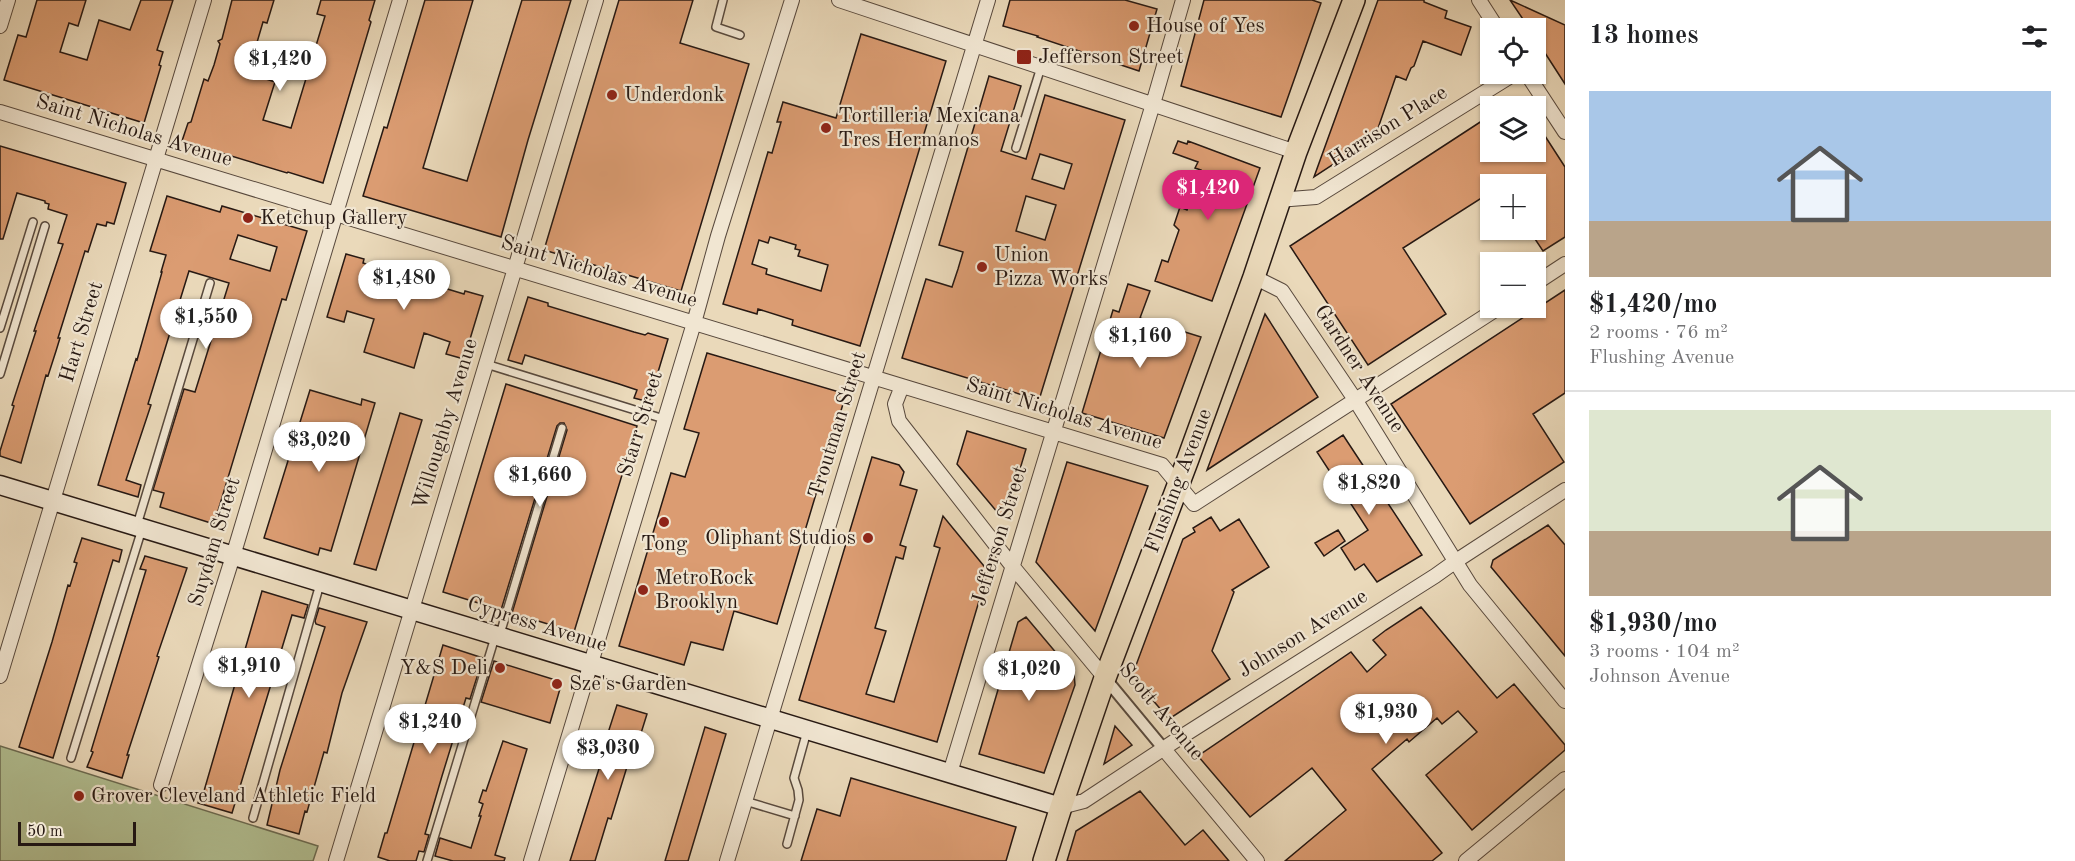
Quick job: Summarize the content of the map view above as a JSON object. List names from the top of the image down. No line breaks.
{"streets":{"main road":["Flushing Avenue","Cypress Avenue"],"street":["Harrison Place","Saint Nicholas Avenue","Hart Street","Gardner Avenue","Willoughby Avenue","Starr Street","Troutman Street","Jefferson Street","Suydam Street","Johnson Avenue","Scott Avenue"]},"crossings":[["Harrison Place","Flushing Avenue"],["Saint Nicholas Avenue","Hart Street"],["Saint Nicholas Avenue","Gardner Avenue"],["Saint Nicholas Avenue","Willoughby Avenue"],["Saint Nicholas Avenue","Starr Street"],["Saint Nicholas Avenue","Troutman Street"],["Saint Nicholas Avenue","Flushing Avenue"],["Saint Nicholas Avenue","Jefferson Street"],["Saint Nicholas Avenue","Suydam Street"],["Saint Nicholas Avenue","Scott Avenue"],["Hart Street","Cypress Avenue"],["Gardner Avenue","Flushing Avenue"],["Gardner Avenue","Johnson Avenue"],["Willoughby Avenue","Cypress Avenue"],["Starr Street","Cypress Avenue"],["Troutman Street","Cypress Avenue"],["Flushing Avenue","Cypress Avenue"],["Flushing Avenue","Johnson Avenue"],["Flushing Avenue","Scott Avenue"],["Jefferson Street","Cypress Avenue"],["Jefferson Street","Scott Avenue"],["Suydam Street","Cypress Avenue"],["Cypress Avenue","Johnson Avenue"],["Johnson Avenue","Scott Avenue"]],"places":{"other":["House of Yes","Underdonk","Tortilleria Mexicana Tres Hermanos","Ketchup Gallery","Union Pizza Works","Tong","Oliphant Studios","MetroRock Brooklyn","Y&S Deli","Sze's Garden","Grover Cleveland Athletic Field"],"transit":["Jefferson Street"]},"scale_bar":"50 m","page":{"heading":"13 homes","map_buttons":["+","−"],"price":["$1,420","$1,420","$1,480","$1,550","$1,160","$3,020","$1,660","$1,820","$1,910","$1,020","$1,930","$1,240","$3,030"],"list":[{"name":"$1,420/mo","note":"2 rooms · 76 m² · Flushing Avenue"},{"name":"$1,930/mo","note":"3 rooms · 104 m² · Johnson Avenue"}],"scale":"50 m"}}
